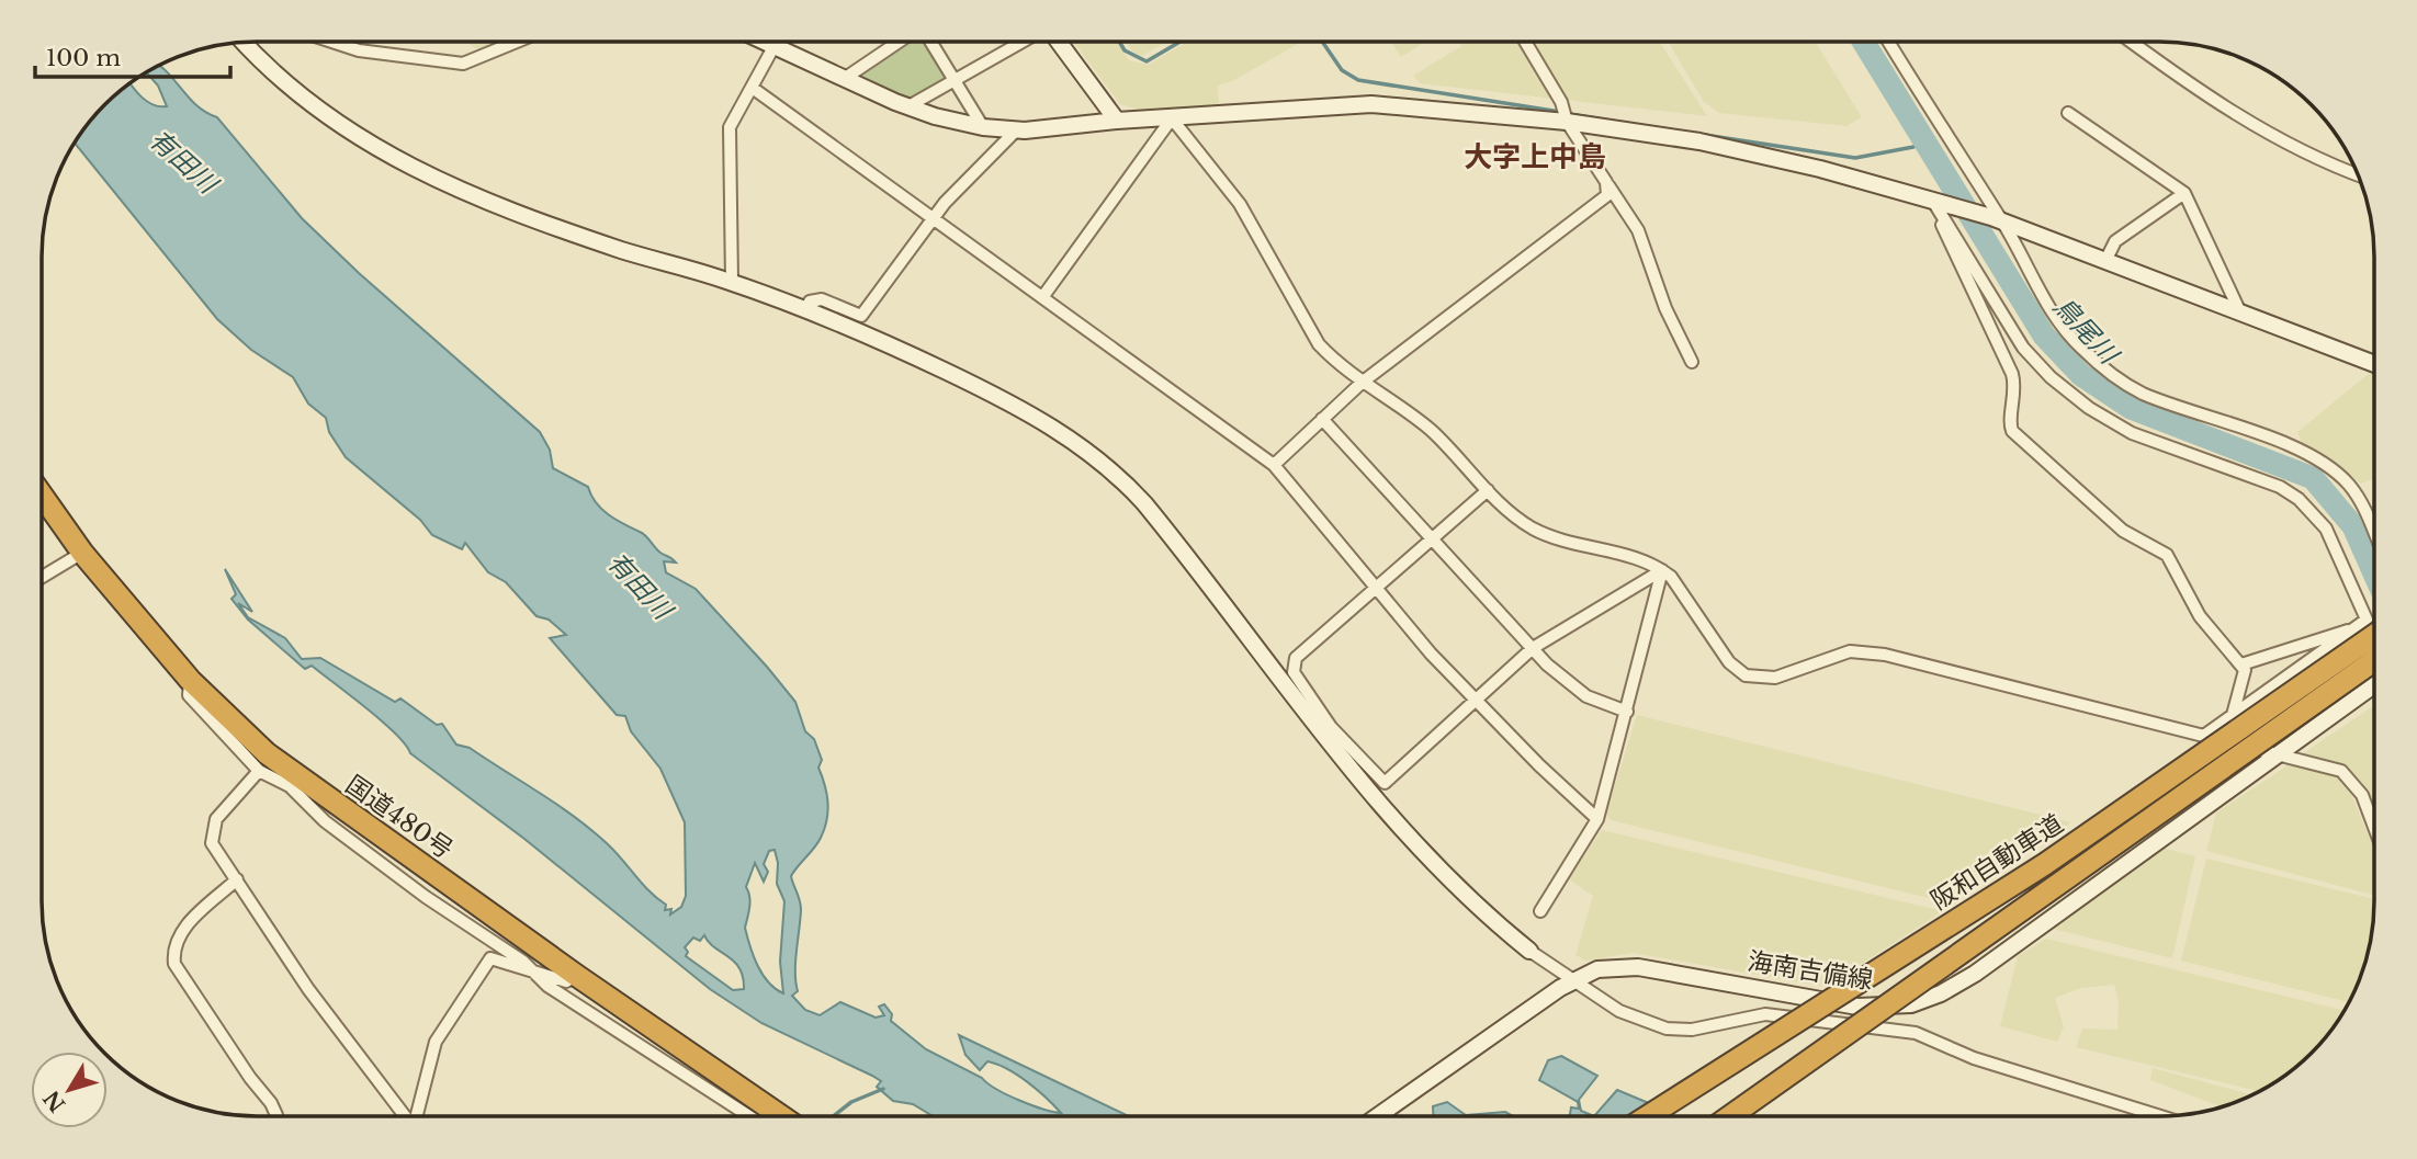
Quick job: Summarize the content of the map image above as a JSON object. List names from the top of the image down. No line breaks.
{"streets":{"highway":["国道480号","阪和自動車道"],"street":["海南吉備線"]},"districts":["大字上中島"],"water":["有田川","鳥尾川"],"scale_bar":"100 m","north":"bottom left"}
